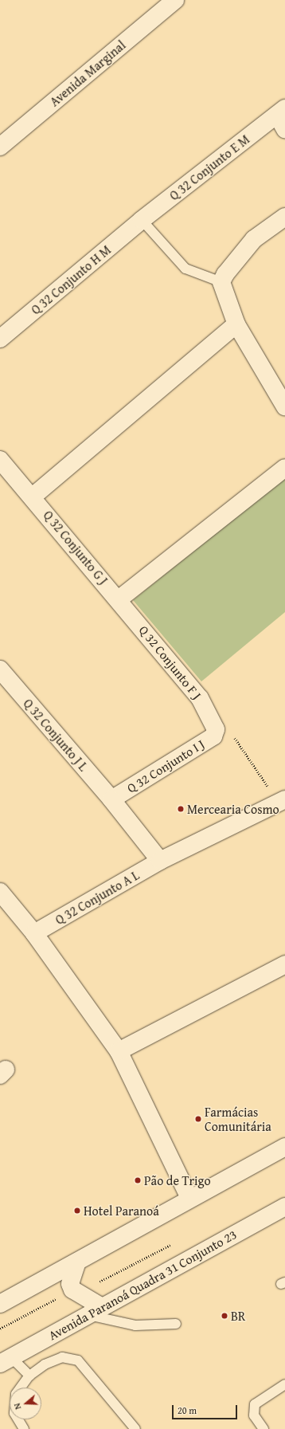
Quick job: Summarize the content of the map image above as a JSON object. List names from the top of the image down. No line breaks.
{"streets":{"street":["Avenida Marginal","Q 32 Conjunto E M","Q 32 Conjunto H M","Q 32 Conjunto G J","Q 32 Conjunto F J","Q 32 Conjunto J L","Q 32 Conjunto I J","Q 32 Conjunto A L","Avenida Paranoá Quadra 31 Conjunto 23"]},"crossings":[["Q 32 Conjunto E M","Q 32 Conjunto H M"],["Q 32 Conjunto G J","Q 32 Conjunto F J"],["Q 32 Conjunto F J","Q 32 Conjunto I J"],["Q 32 Conjunto J L","Q 32 Conjunto I J"],["Q 32 Conjunto J L","Q 32 Conjunto A L"]],"places":["Mercearia Cosmo","Farmácias Comunitária","Pão de Trigo","Hotel Paranoá","BR"],"scale_bar":"20 m","north":"left"}
